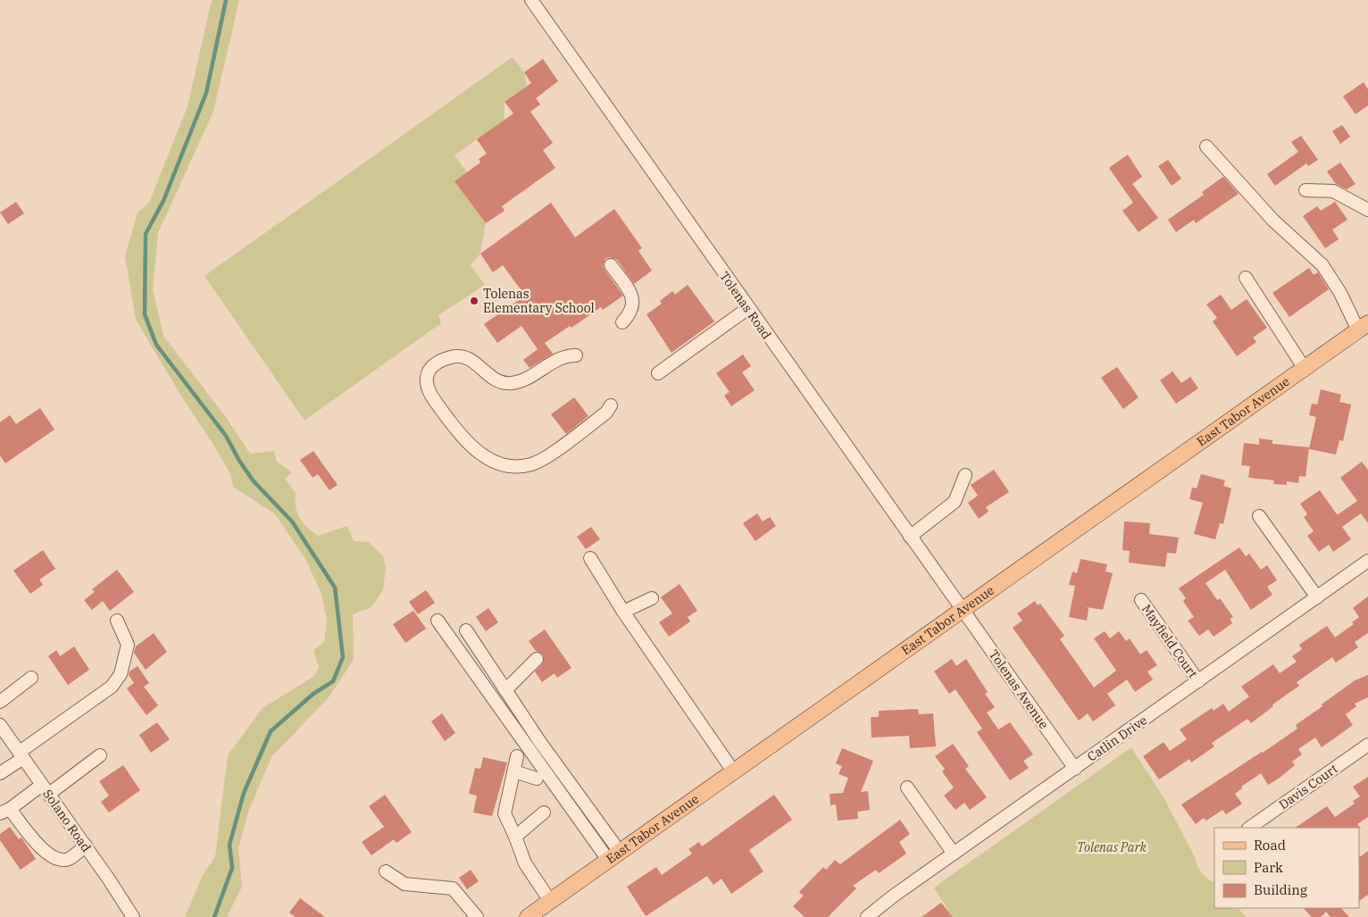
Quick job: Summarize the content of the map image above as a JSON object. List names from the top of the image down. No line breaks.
{"streets":{"main road":["East Tabor Avenue"],"street":["Tolenas Road","Mayfield Court","Tolenas Avenue","Catlin Drive","Davis Court","Solano Road"]},"crossings":[["Tolenas Road","East Tabor Avenue"],["Tolenas Road","Tolenas Avenue"],["East Tabor Avenue","Tolenas Avenue"],["Mayfield Court","Catlin Drive"],["Tolenas Avenue","Catlin Drive"]],"parks":["Tolenas Park"],"places":["Tolenas Elementary School"],"legend":["Road","Park","Building"]}
